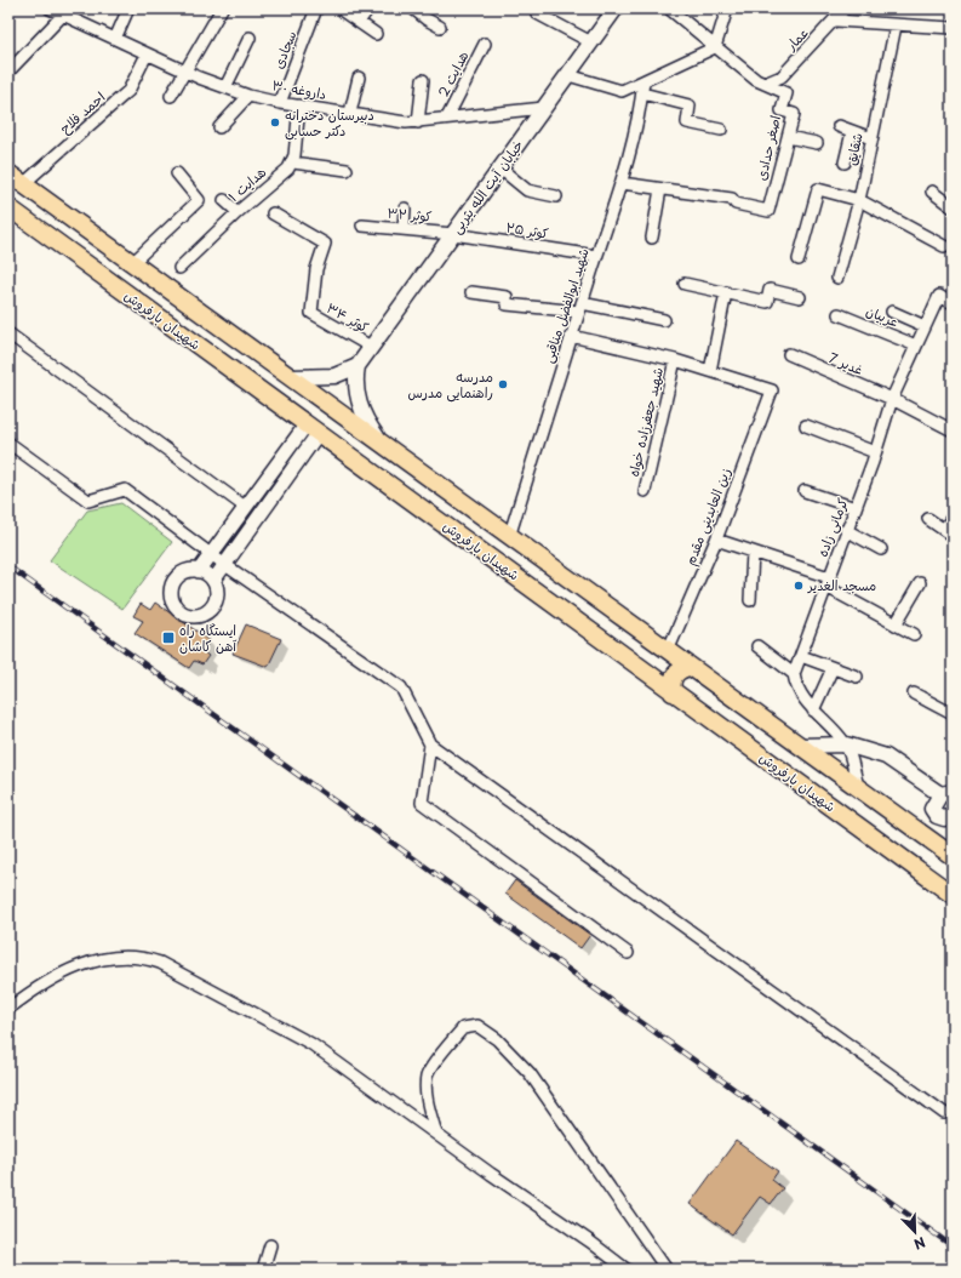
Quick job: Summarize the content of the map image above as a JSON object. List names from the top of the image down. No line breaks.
{"streets":{"highway":["شهیدان بارفروش"],"main road":["خیابان آیت الله یثربی"],"street":["عمار","سجادی","هدایت 2","داروغه ۳۰","احمد فلاح","اصغر حدادی","شقایق","هدایت ۱","کوثر ۳۲","کوثر ۲۵","شهید ابوالفضل مناقبی","عربیان","کوثر ۳۴","غدیر 7","شهید جعفرزاده خواه","زین العابدینی مقدم","کرمانی زاده"]},"crossings":[["عمار","اصغر حدادی"],["سجادی","داروغه ۳۰"],["هدایت 2","داروغه ۳۰"],["داروغه ۳۰","احمد فلاح"],["داروغه ۳۰","خیابان آیت الله یثربی"],["احمد فلاح","شهیدان بارفروش"],["خیابان آیت الله یثربی","کوثر ۳۲"],["خیابان آیت الله یثربی","کوثر ۲۵"],["خیابان آیت الله یثربی","کوثر ۳۴"],["کوثر ۳۲","کوثر ۲۵"],["کوثر ۲۵","شهید ابوالفضل مناقبی"],["شهید ابوالفضل مناقبی","شهیدان بارفروش"],["عربیان","کرمانی زاده"],["شهیدان بارفروش","زین العابدینی مقدم"],["غدیر 7","کرمانی زاده"]],"places":{"other":["دبیرستان دخترانه دکتر حسابی","مدرسه راهنمایی مدرس","مسجد الغدیر"],"transit":["ایستگاه راه آهن کاشان"]},"north":"bottom right"}
